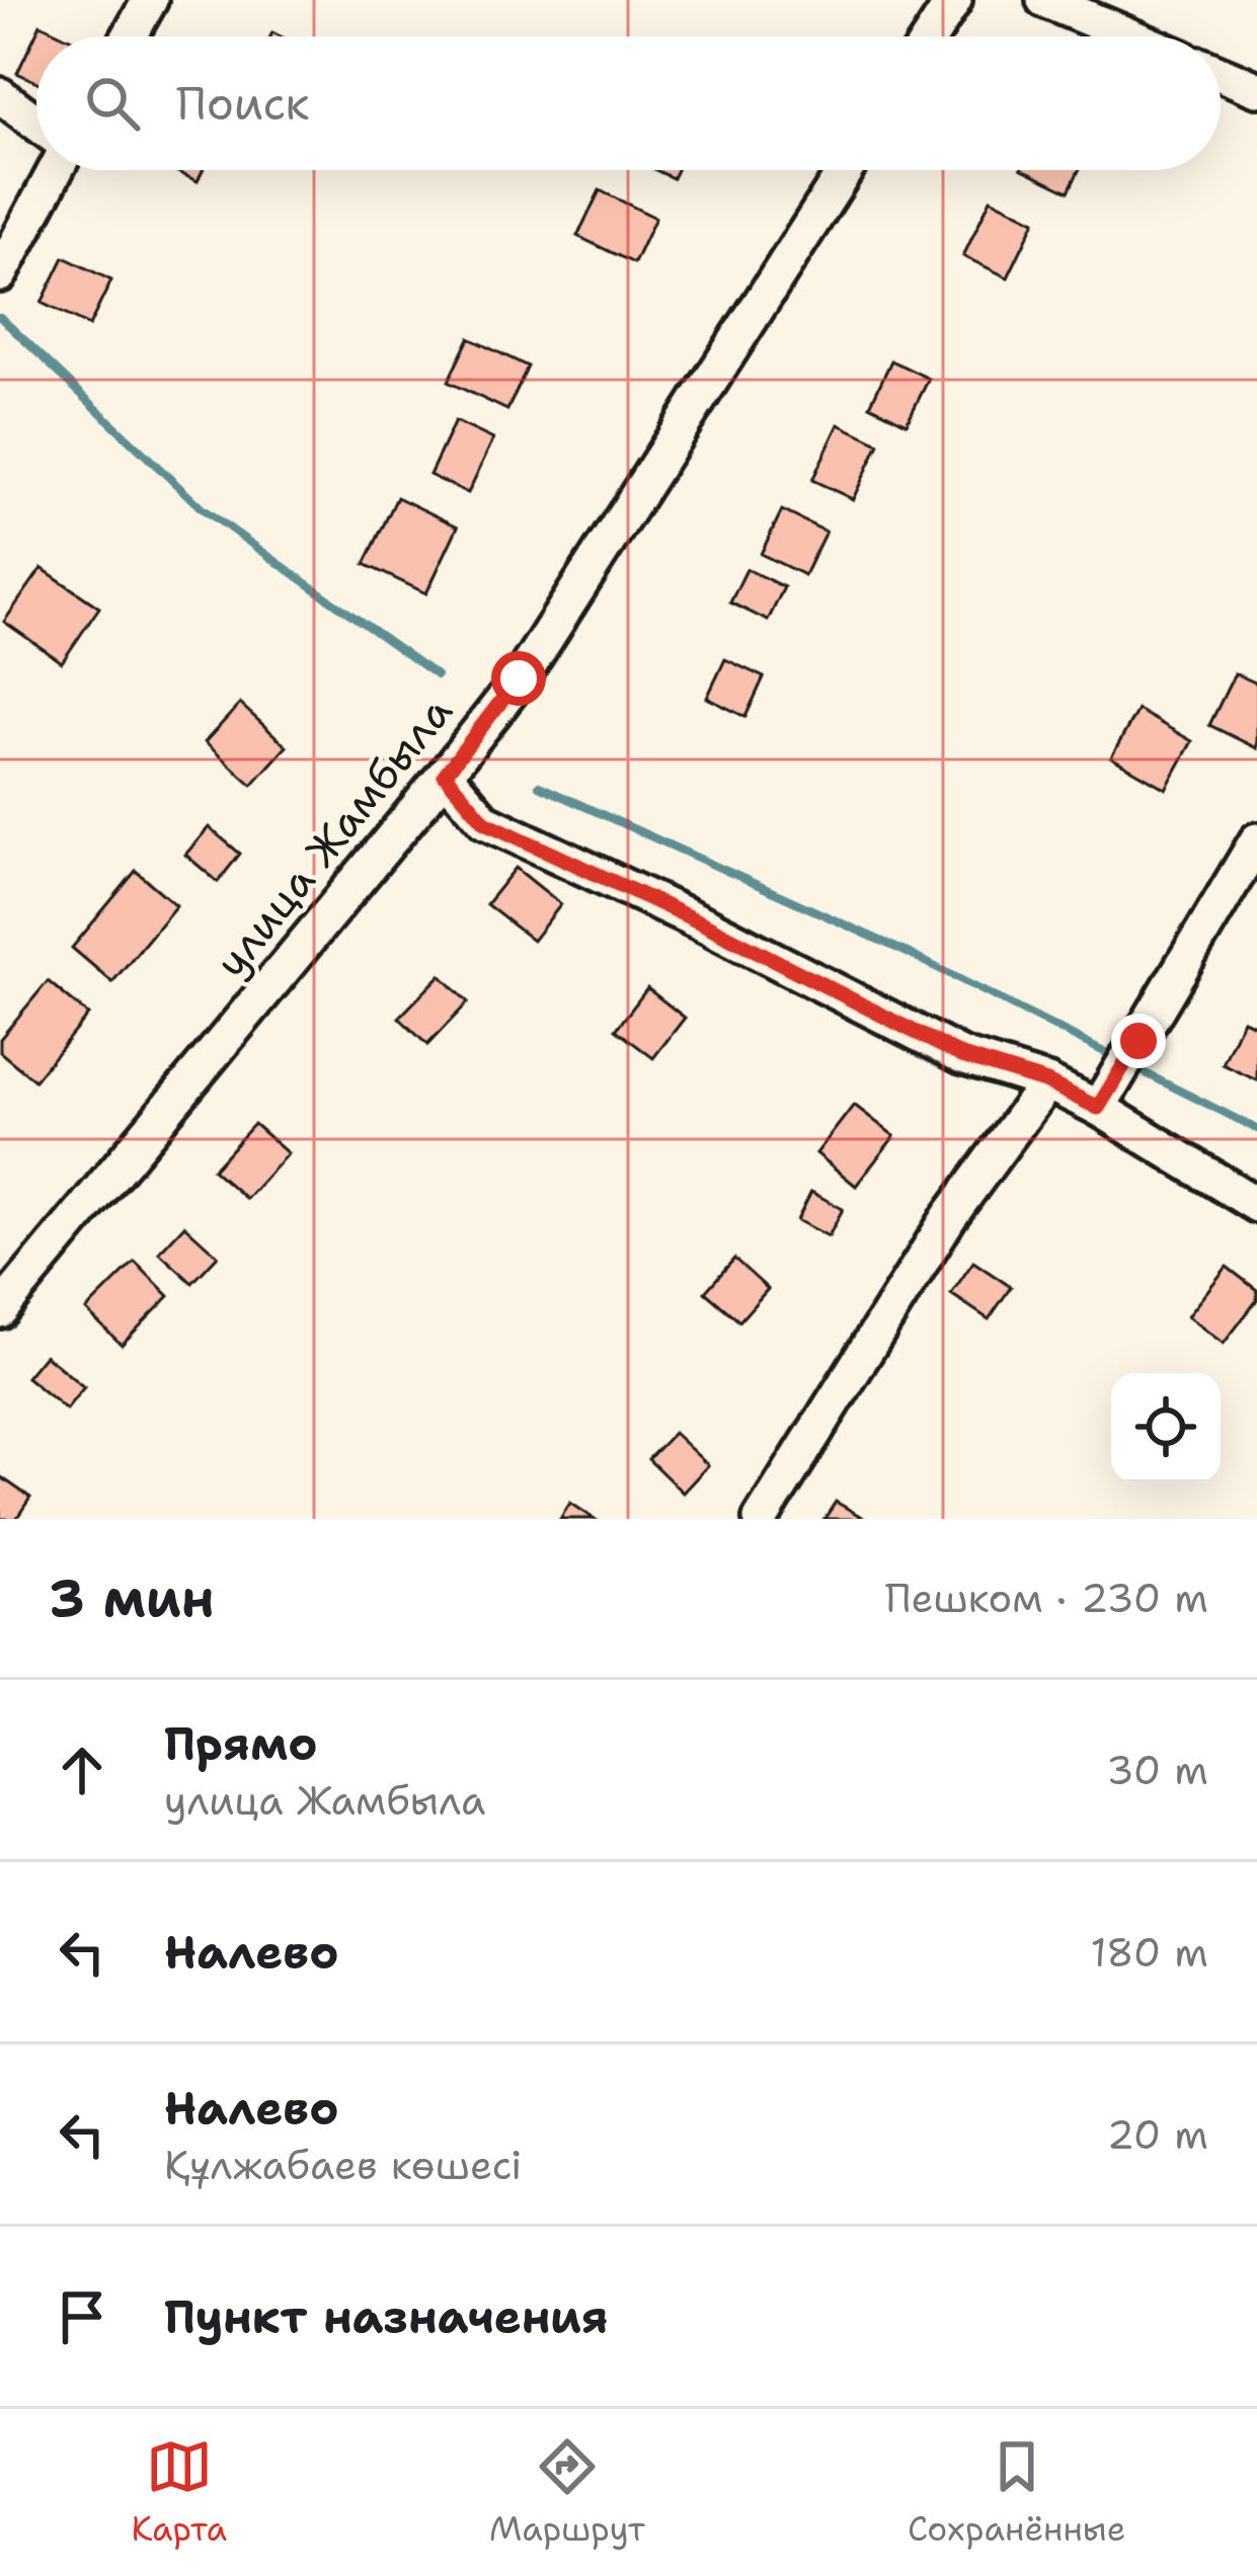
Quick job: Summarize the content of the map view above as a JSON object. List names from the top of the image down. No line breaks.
{"streets":{"street":["улица Жамбыла"]},"page":{"search":"Поиск","heading":["3 мин","Пешком · 230 m"],"list":[["Прямо","улица Жамбыла","30 m"],["Налево","180 m"],["Налево","Құлжабаев көшесі","20 m"],"Пункт назначения"],"nav":["Карта","Маршрут","Сохранённые"]}}
